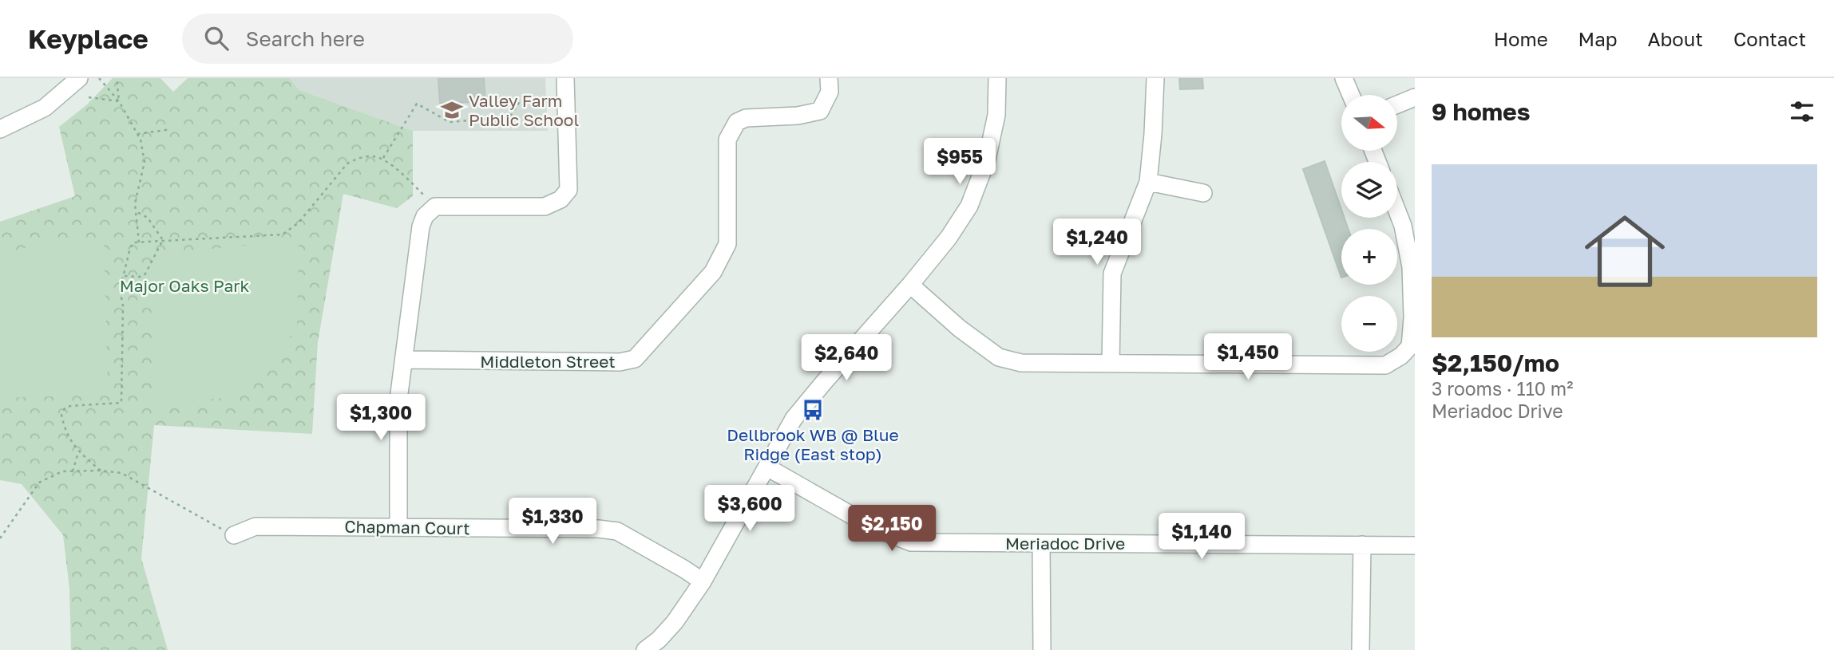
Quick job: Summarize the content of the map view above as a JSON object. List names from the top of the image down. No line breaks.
{"streets":{"street":["Middleton Street","Chapman Court","Meriadoc Drive"]},"parks":["Major Oaks Park"],"places":{"school or university":["Valley Farm Public School"],"bus stop":["Dellbrook WB @ Blue Ridge (East stop)"]},"north":"right","page":{"header":"Keyplace","search":"Search here","nav":["Home","Map","About","Contact"],"heading":"9 homes","map_buttons":["+","−"],"price":["$955","$1,240","$1,450","$2,640","$1,300","$3,600","$1,330","$2,150","$1,140"],"list":[{"name":"$2,150/mo","note":"3 rooms · 110 m² · Meriadoc Drive"}]}}
